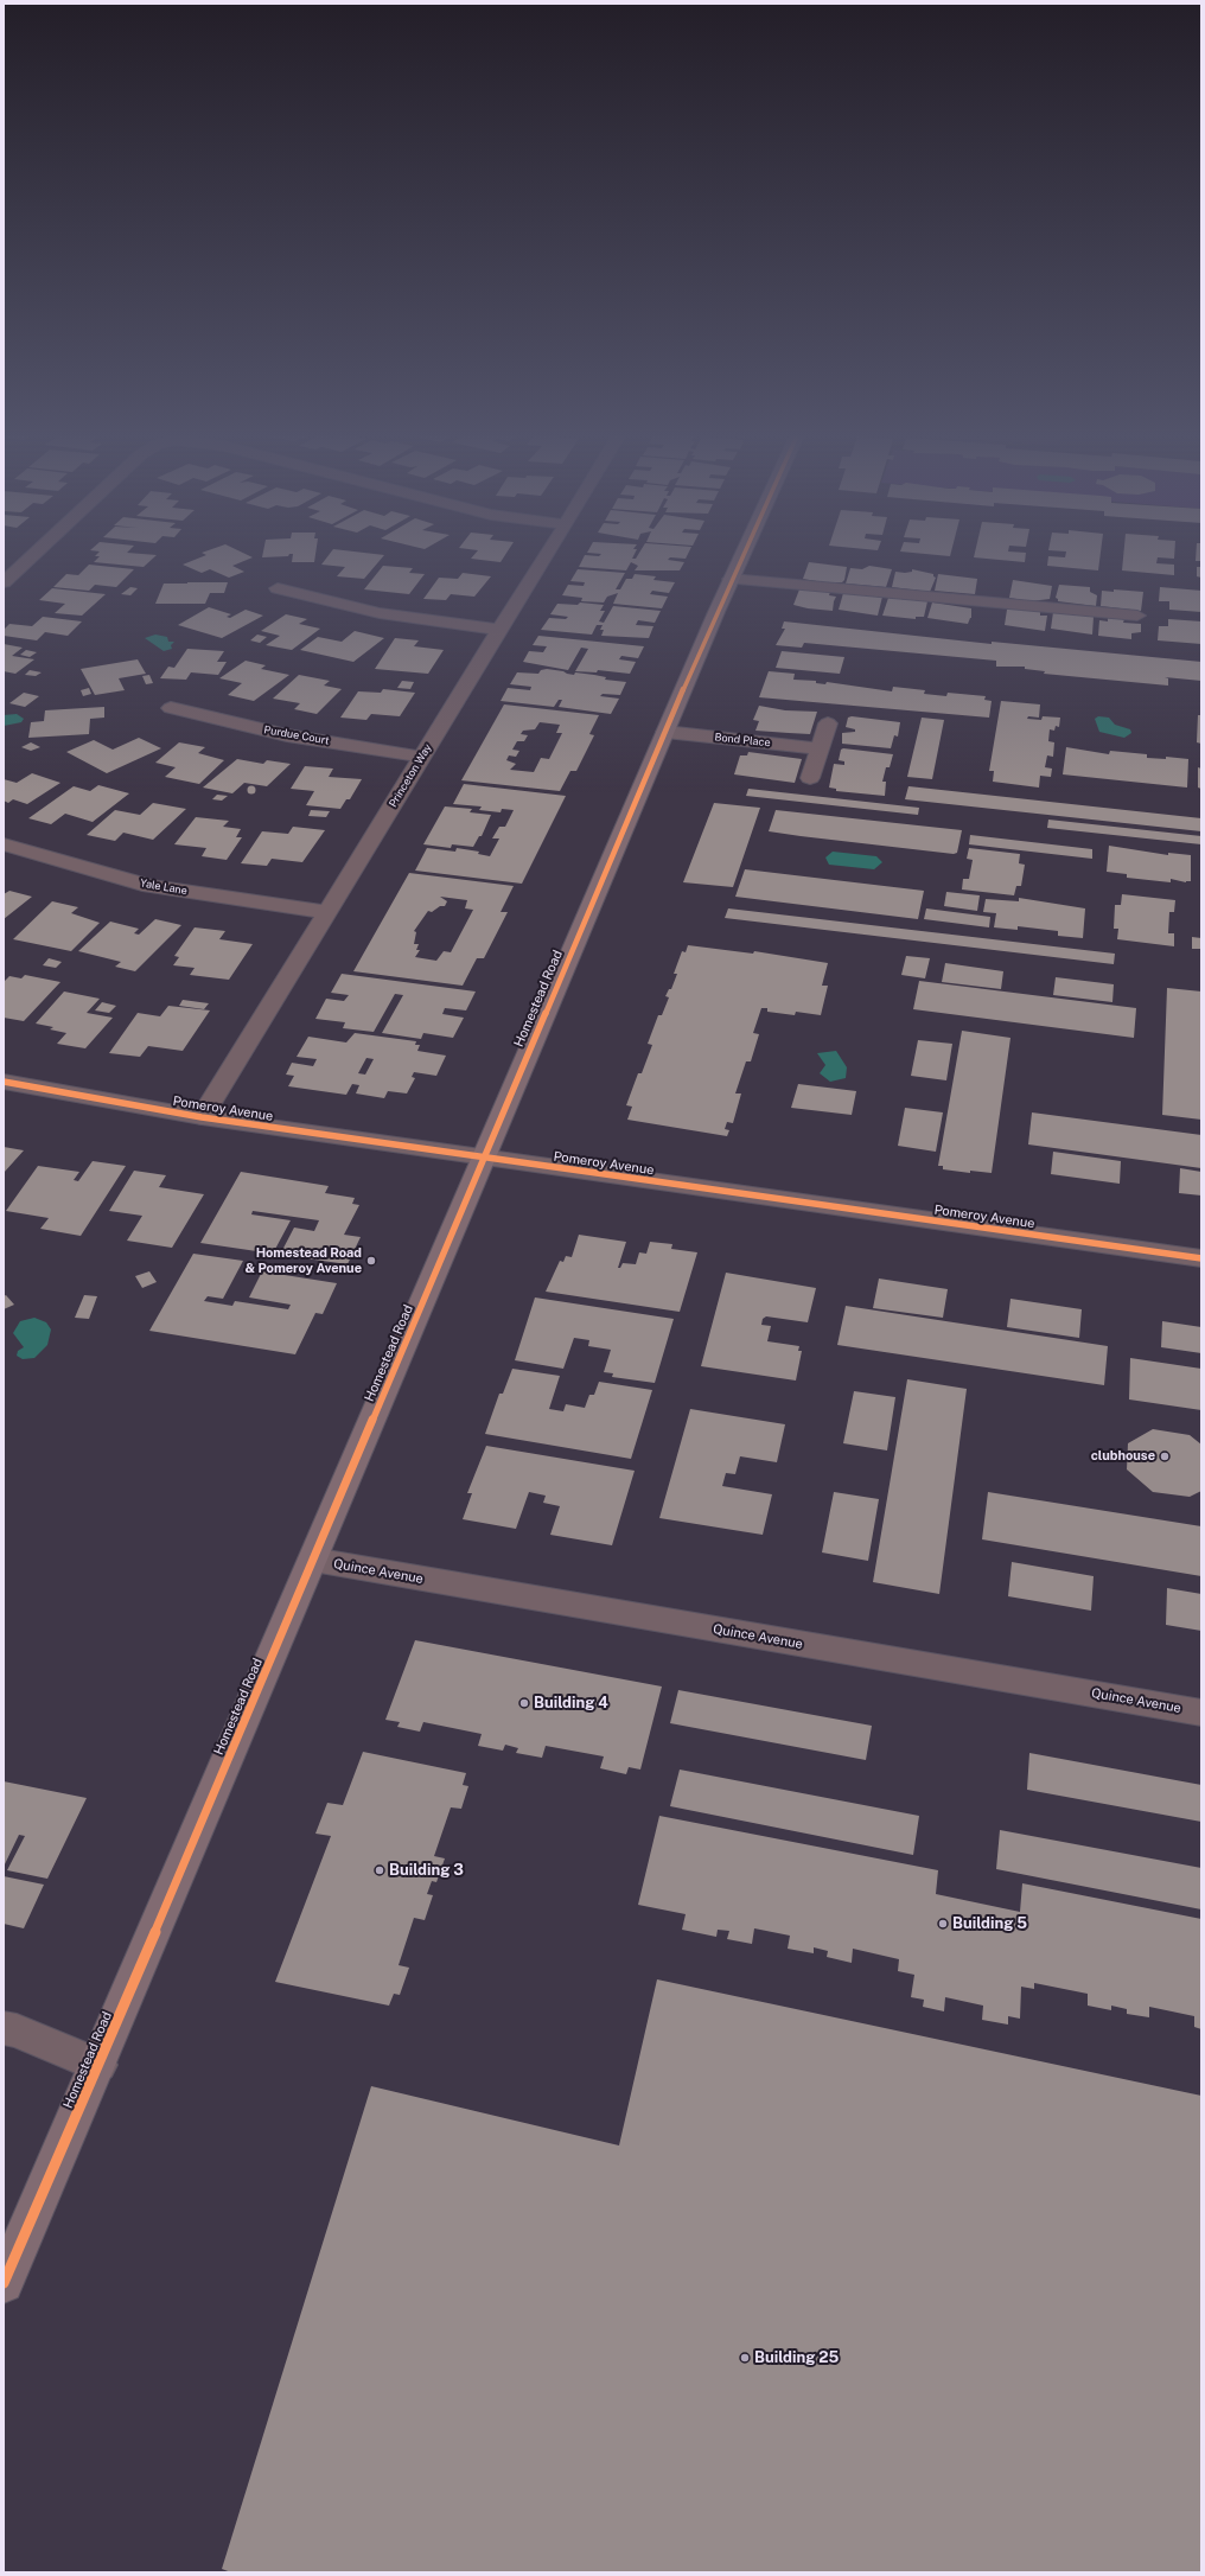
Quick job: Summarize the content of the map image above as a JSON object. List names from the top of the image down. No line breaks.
{"streets":{"main road":["Homestead Road"],"street":["Purdue Court","Bond Place","Princeton Way","Yale Lane","Pomeroy Avenue","Quince Avenue"]},"crossings":[["Purdue Court","Princeton Way"],["Bond Place","Homestead Road"],["Princeton Way","Yale Lane"],["Princeton Way","Pomeroy Avenue"],["Homestead Road","Pomeroy Avenue"],["Homestead Road","Quince Avenue"]],"places":["Homestead Road & Pomeroy Avenue","clubhouse","Building 4","Building 3","Building 5","Building 25"]}
